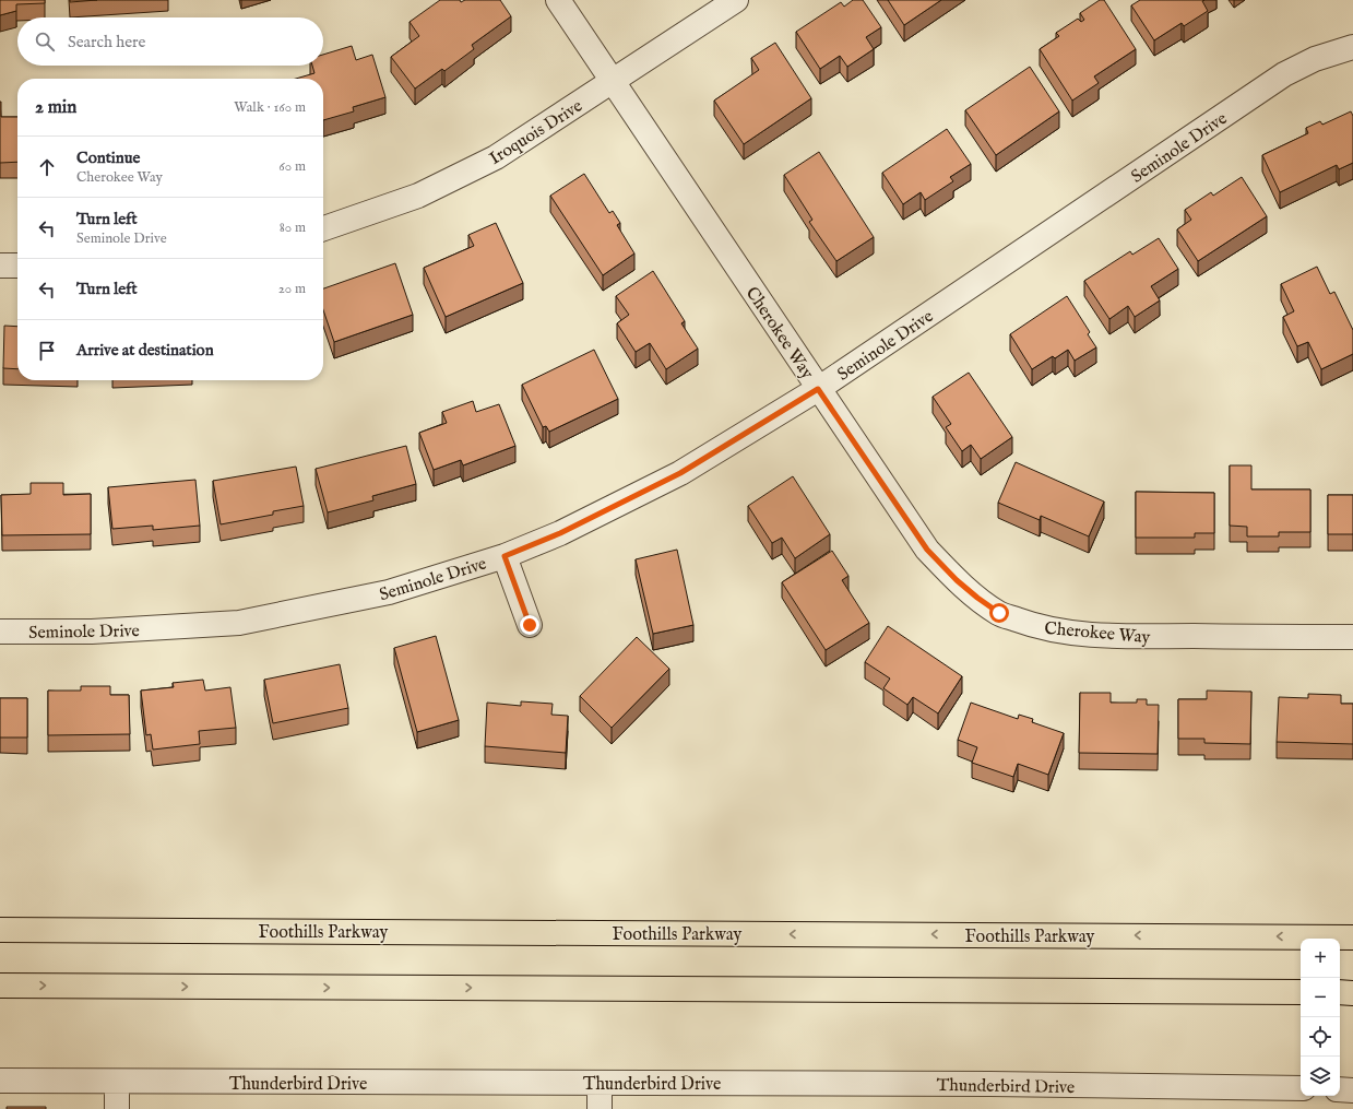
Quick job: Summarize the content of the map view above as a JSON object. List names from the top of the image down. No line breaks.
{"streets":{"highway":["Foothills Parkway"],"street":["Iroquois Drive","Seminole Drive","Cherokee Way","Thunderbird Drive"]},"crossings":[["Iroquois Drive","Cherokee Way"],["Seminole Drive","Cherokee Way"]],"page":{"search":"Search here","heading":["2 min","Walk · 160 m"],"list":[["Continue","Cherokee Way","60 m"],["Turn left","Seminole Drive","80 m"],["Turn left","20 m"],"Arrive at destination"],"map_buttons":["+","−"]}}
